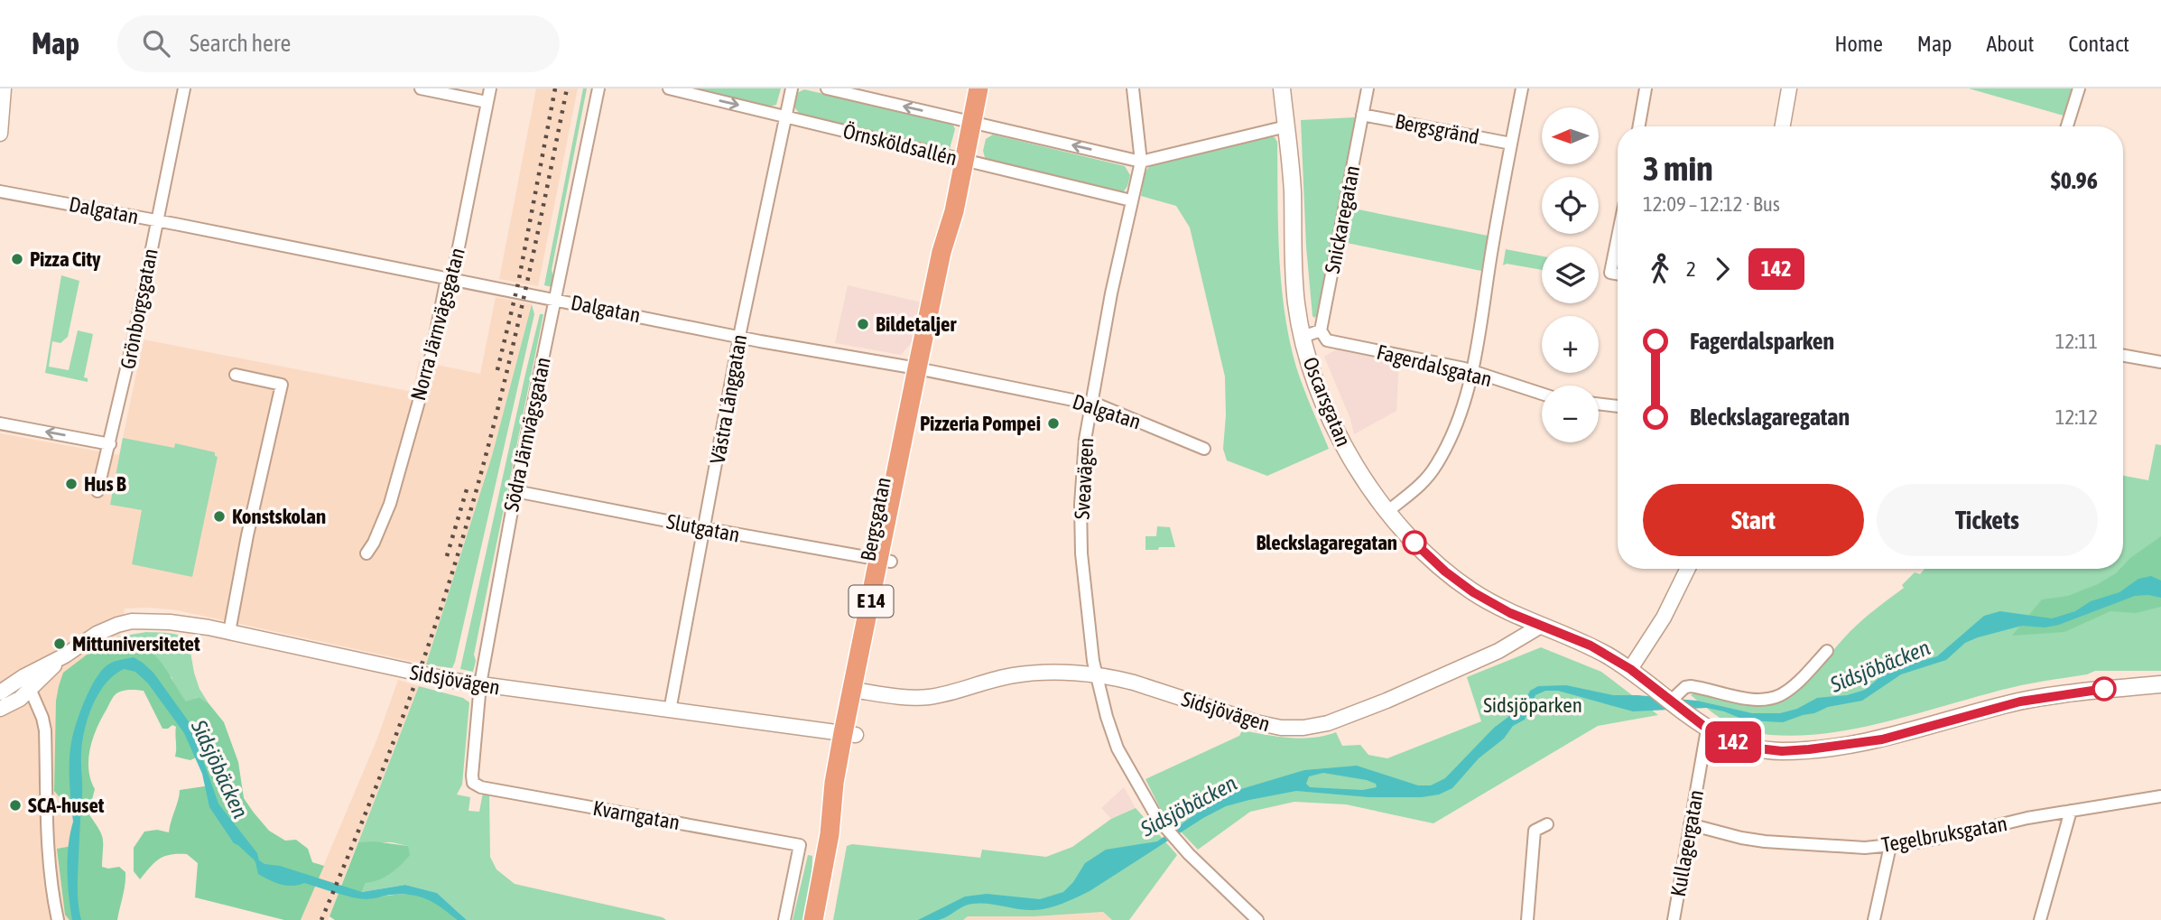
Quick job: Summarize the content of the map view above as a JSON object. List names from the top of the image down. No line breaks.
{"streets":{"highway":["Bergsgatan","E 14"],"main road":["Oscarsgatan"],"street":["Bergsgränd","Örnsköldsallén","Dalgatan","Snickaregatan","Grönborgsgatan","Norra Järnvägsgatan","Fagerdalsgatan","Västra Långgatan","Södra Järnvägsgatan","Sveavägen","Slutgatan","Sidsjövägen","Kvarngatan","Tegelbruksgatan","Kullagergatan"]},"crossings":[["Bergsgränd","Snickaregatan"],["Örnsköldsallén","Västra Långgatan"],["Örnsköldsallén","Oscarsgatan"],["Örnsköldsallén","Sveavägen"],["Örnsköldsallén","Bergsgatan"],["Dalgatan","Grönborgsgatan"],["Dalgatan","Norra Järnvägsgatan"],["Dalgatan","Västra Långgatan"],["Dalgatan","Södra Järnvägsgatan"],["Dalgatan","Sveavägen"],["Dalgatan","Bergsgatan"],["Snickaregatan","Fagerdalsgatan"],["Västra Långgatan","Slutgatan"],["Västra Långgatan","Sidsjövägen"],["Oscarsgatan","Sidsjövägen"],["Södra Järnvägsgatan","Slutgatan"],["Södra Järnvägsgatan","Sidsjövägen"],["Södra Järnvägsgatan","Kvarngatan"],["Sveavägen","Sidsjövägen"],["Bergsgatan","Slutgatan"],["Bergsgatan","Sidsjövägen"],["Tegelbruksgatan","Kullagergatan"]],"water":["Sidsjöbäcken"],"parks":["Sidsjöparken"],"places":["Pizza City","Bildetaljer","Pizzeria Pompei","Hus B","Konstskolan","Bleckslagaregatan","Mittuniversitetet","SCA-huset"],"lines":["bus line 142"],"north":"left","page":{"header":"Map","search":"Search here","nav":["Home","Map","About","Contact"],"on_map":"142","map_buttons":["+","−"],"heading":["3 min","12:09 – 12:12 · Bus","$0.96"],"legs":["2","142"],"list":[{"name":"Fagerdalsparken","value":"12:11"},{"name":"Bleckslagaregatan","value":"12:12"}],"buttons":["Start","Tickets"]}}
